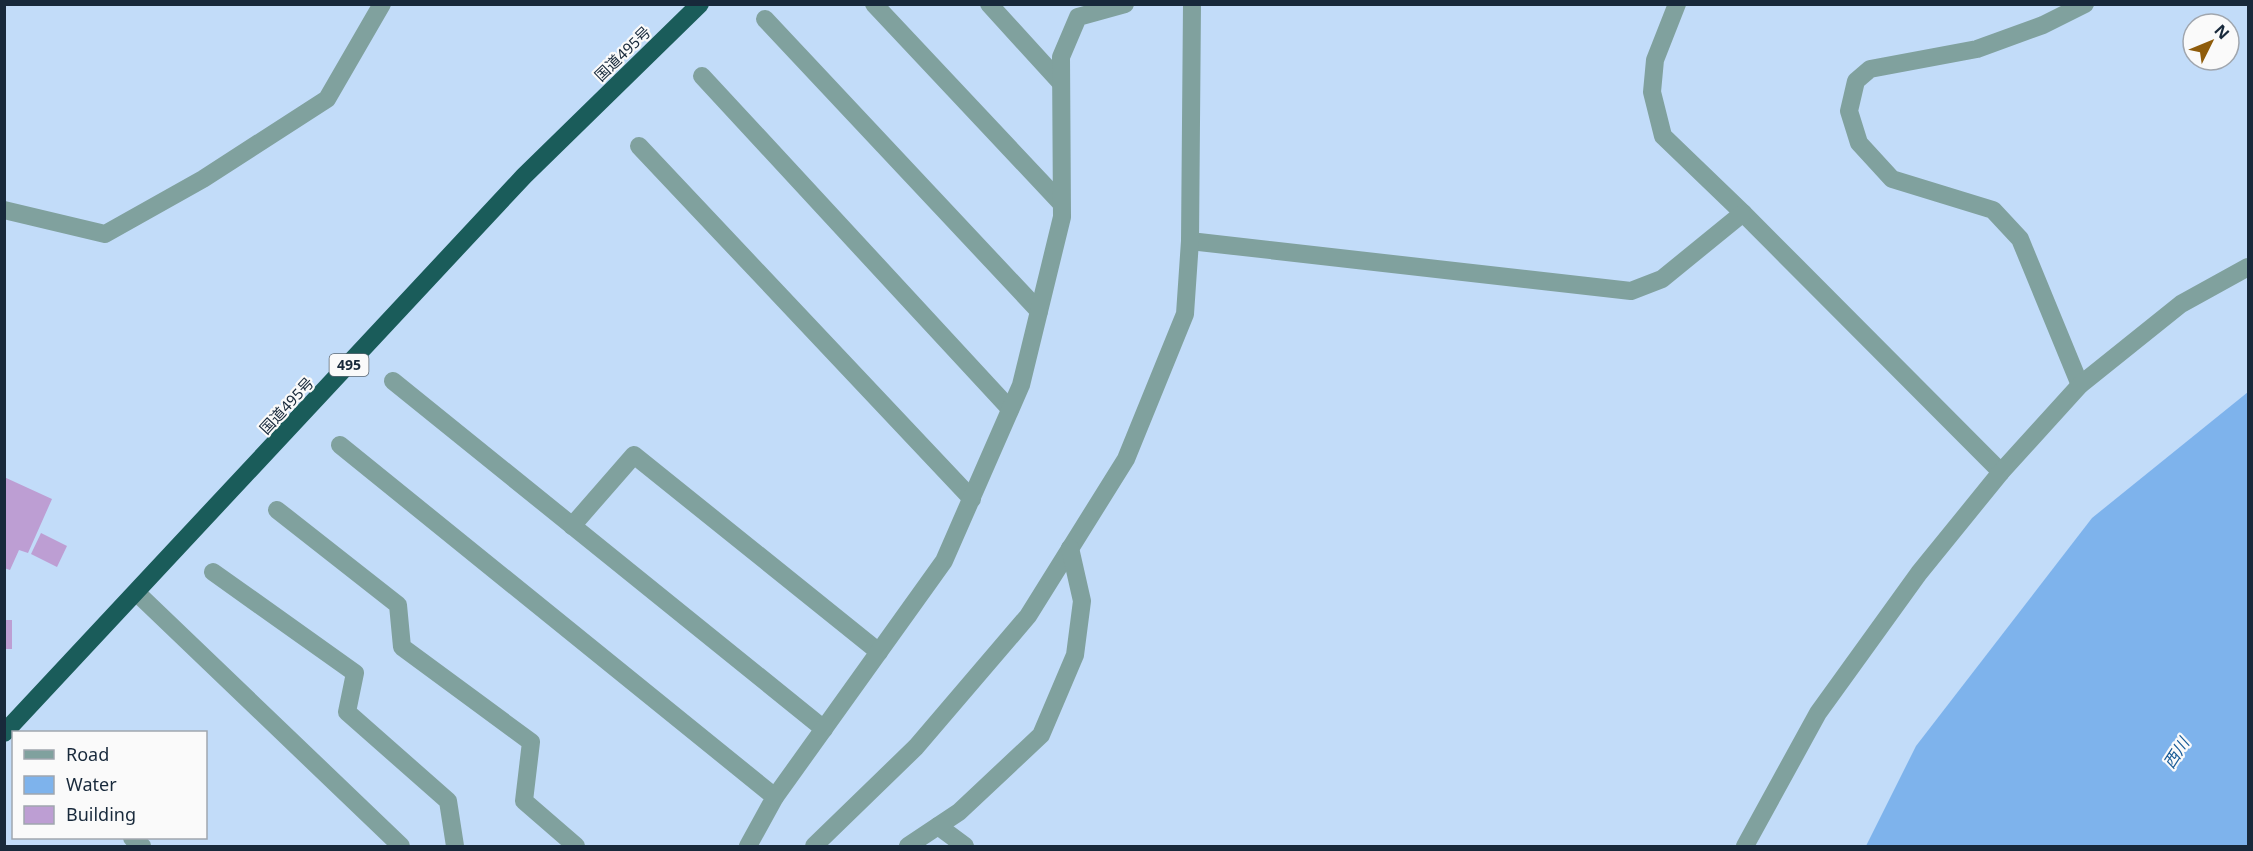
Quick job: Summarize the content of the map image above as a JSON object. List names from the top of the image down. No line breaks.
{"streets":{"highway":["国道495号","495"]},"water":["西川"],"legend":["Road","Water","Building"],"north":"top right"}
